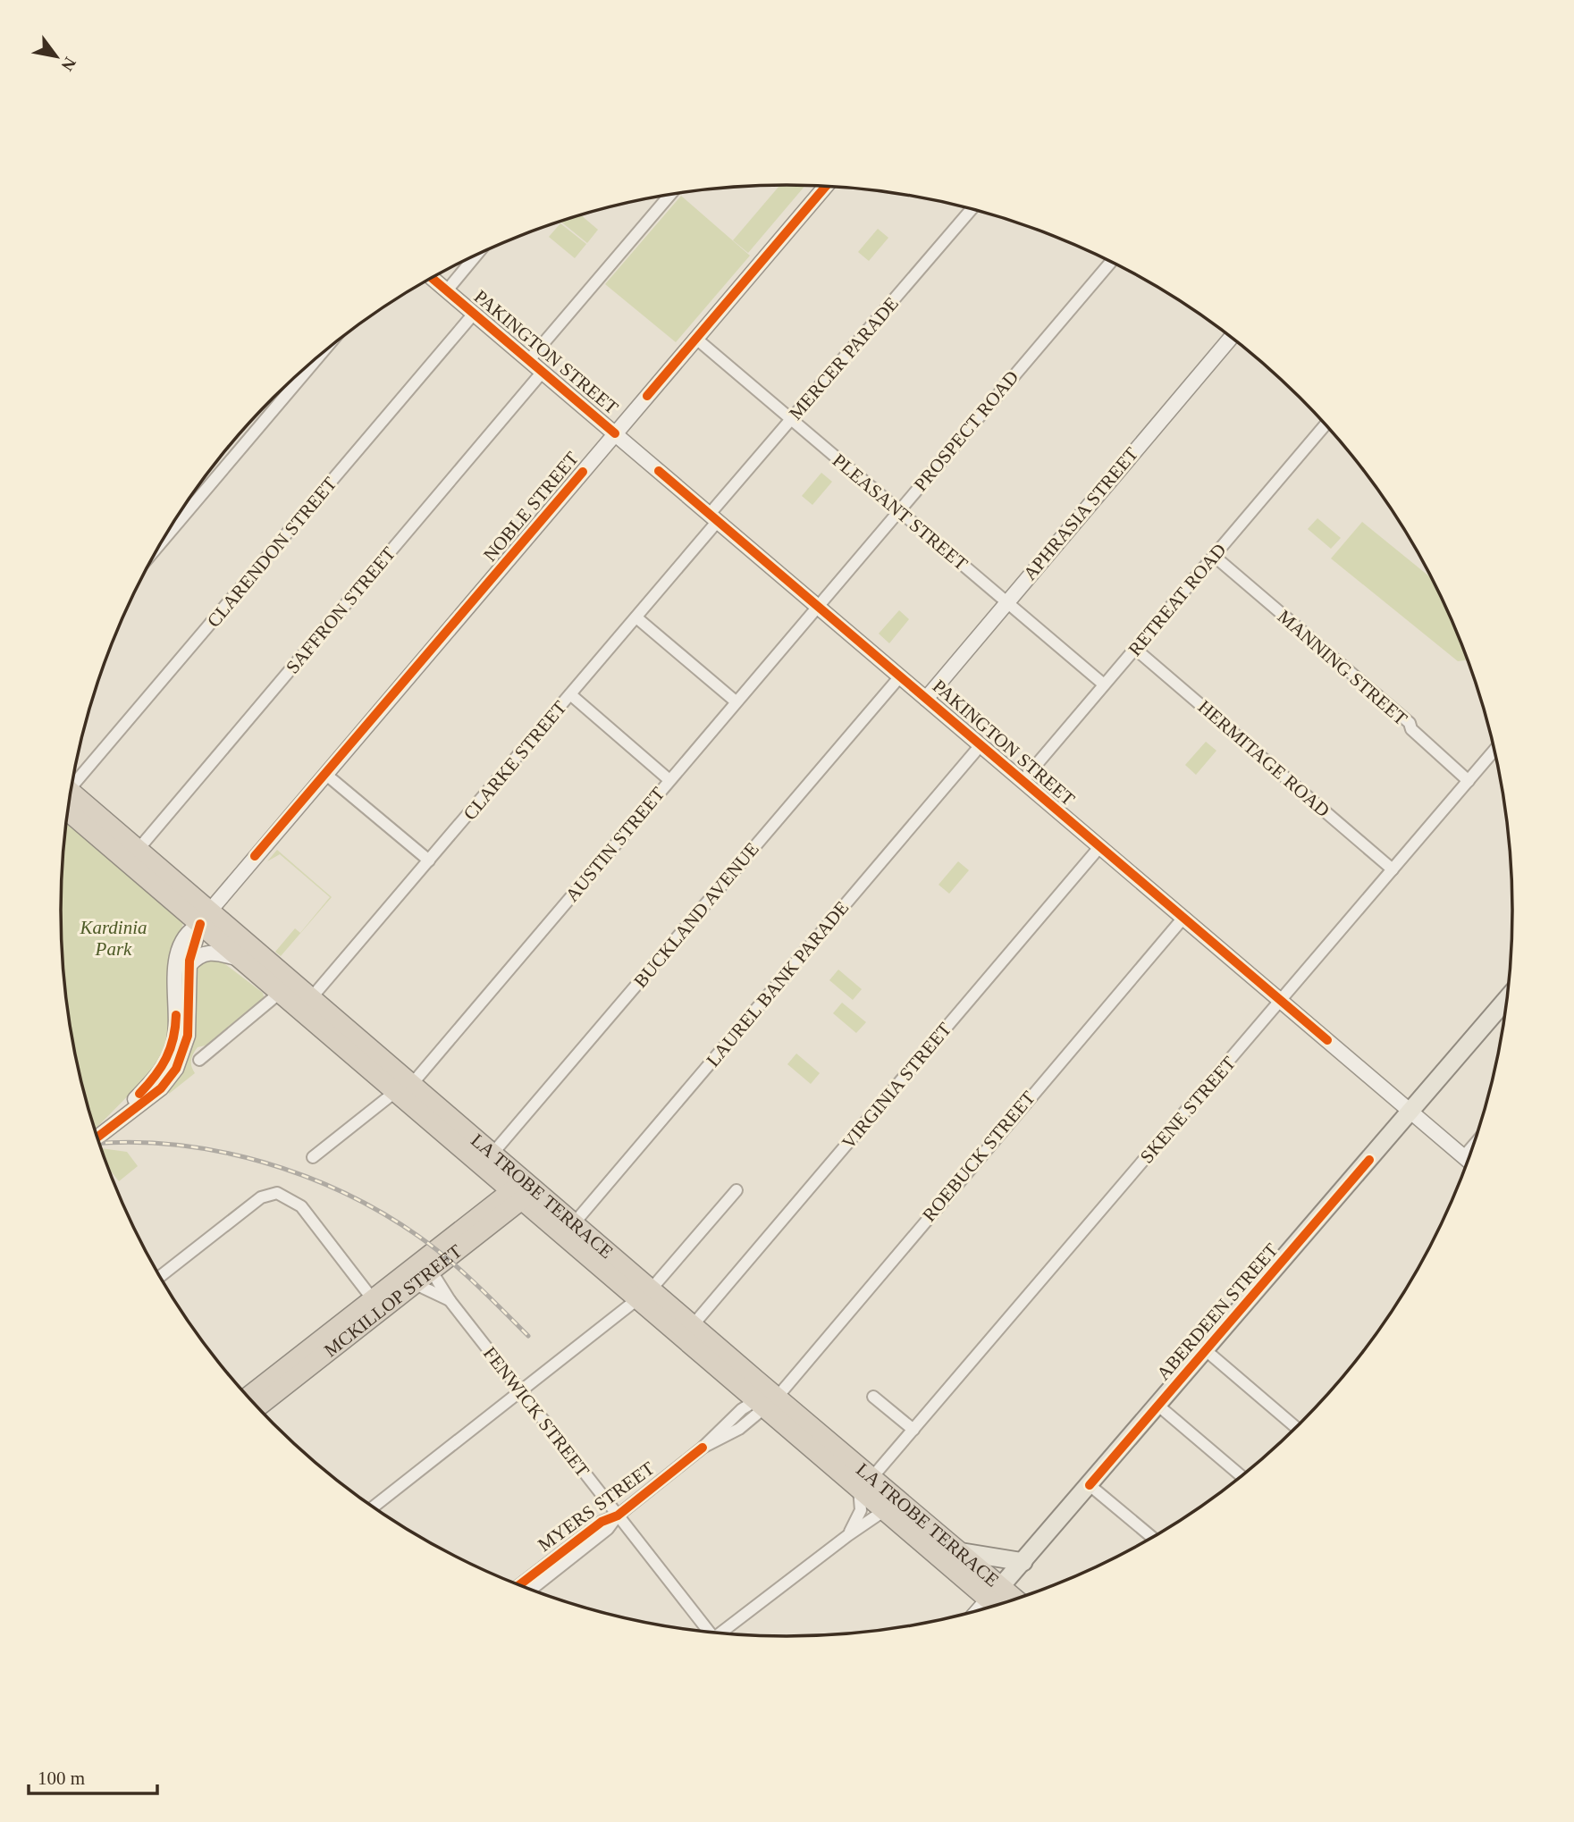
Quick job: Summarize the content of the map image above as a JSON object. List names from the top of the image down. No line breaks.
{"streets":{"highway":["LA TROBE TERRACE","MCKILLOP STREET"],"main road":["ABERDEEN STREET"],"street":["PAKINGTON STREET","MERCER PARADE","PROSPECT ROAD","NOBLE STREET","PLEASANT STREET","APHRASIA STREET","CLARENDON STREET","RETREAT ROAD","SAFFRON STREET","MANNING STREET","HERMITAGE ROAD","CLARKE STREET","AUSTIN STREET","BUCKLAND AVENUE","LAUREL BANK PARADE","VIRGINIA STREET","SKENE STREET","ROEBUCK STREET","FENWICK STREET","MYERS STREET"]},"crossings":[["PAKINGTON STREET","MERCER PARADE"],["PAKINGTON STREET","PROSPECT ROAD"],["PAKINGTON STREET","NOBLE STREET"],["PAKINGTON STREET","APHRASIA STREET"],["PAKINGTON STREET","CLARENDON STREET"],["PAKINGTON STREET","RETREAT ROAD"],["PAKINGTON STREET","SAFFRON STREET"],["PAKINGTON STREET","CLARKE STREET"],["PAKINGTON STREET","AUSTIN STREET"],["PAKINGTON STREET","BUCKLAND AVENUE"],["PAKINGTON STREET","LAUREL BANK PARADE"],["PAKINGTON STREET","VIRGINIA STREET"],["PAKINGTON STREET","SKENE STREET"],["PAKINGTON STREET","ROEBUCK STREET"],["PAKINGTON STREET","ABERDEEN STREET"],["MERCER PARADE","PLEASANT STREET"],["MERCER PARADE","CLARKE STREET"],["PROSPECT ROAD","PLEASANT STREET"],["PROSPECT ROAD","AUSTIN STREET"],["NOBLE STREET","PLEASANT STREET"],["NOBLE STREET","LA TROBE TERRACE"],["PLEASANT STREET","APHRASIA STREET"],["PLEASANT STREET","RETREAT ROAD"],["RETREAT ROAD","MANNING STREET"],["RETREAT ROAD","HERMITAGE ROAD"],["SAFFRON STREET","LA TROBE TERRACE"],["MANNING STREET","SKENE STREET"],["HERMITAGE ROAD","SKENE STREET"],["CLARKE STREET","LA TROBE TERRACE"],["AUSTIN STREET","LA TROBE TERRACE"],["BUCKLAND AVENUE","LA TROBE TERRACE"],["LAUREL BANK PARADE","LA TROBE TERRACE"],["VIRGINIA STREET","LA TROBE TERRACE"],["SKENE STREET","LA TROBE TERRACE"],["ROEBUCK STREET","LA TROBE TERRACE"],["ROEBUCK STREET","MYERS STREET"],["LA TROBE TERRACE","MCKILLOP STREET"],["LA TROBE TERRACE","ABERDEEN STREET"],["LA TROBE TERRACE","MYERS STREET"],["MCKILLOP STREET","FENWICK STREET"],["FENWICK STREET","MYERS STREET"]],"parks":["Kardinia Park"],"scale_bar":"100 m","north":"bottom right"}
